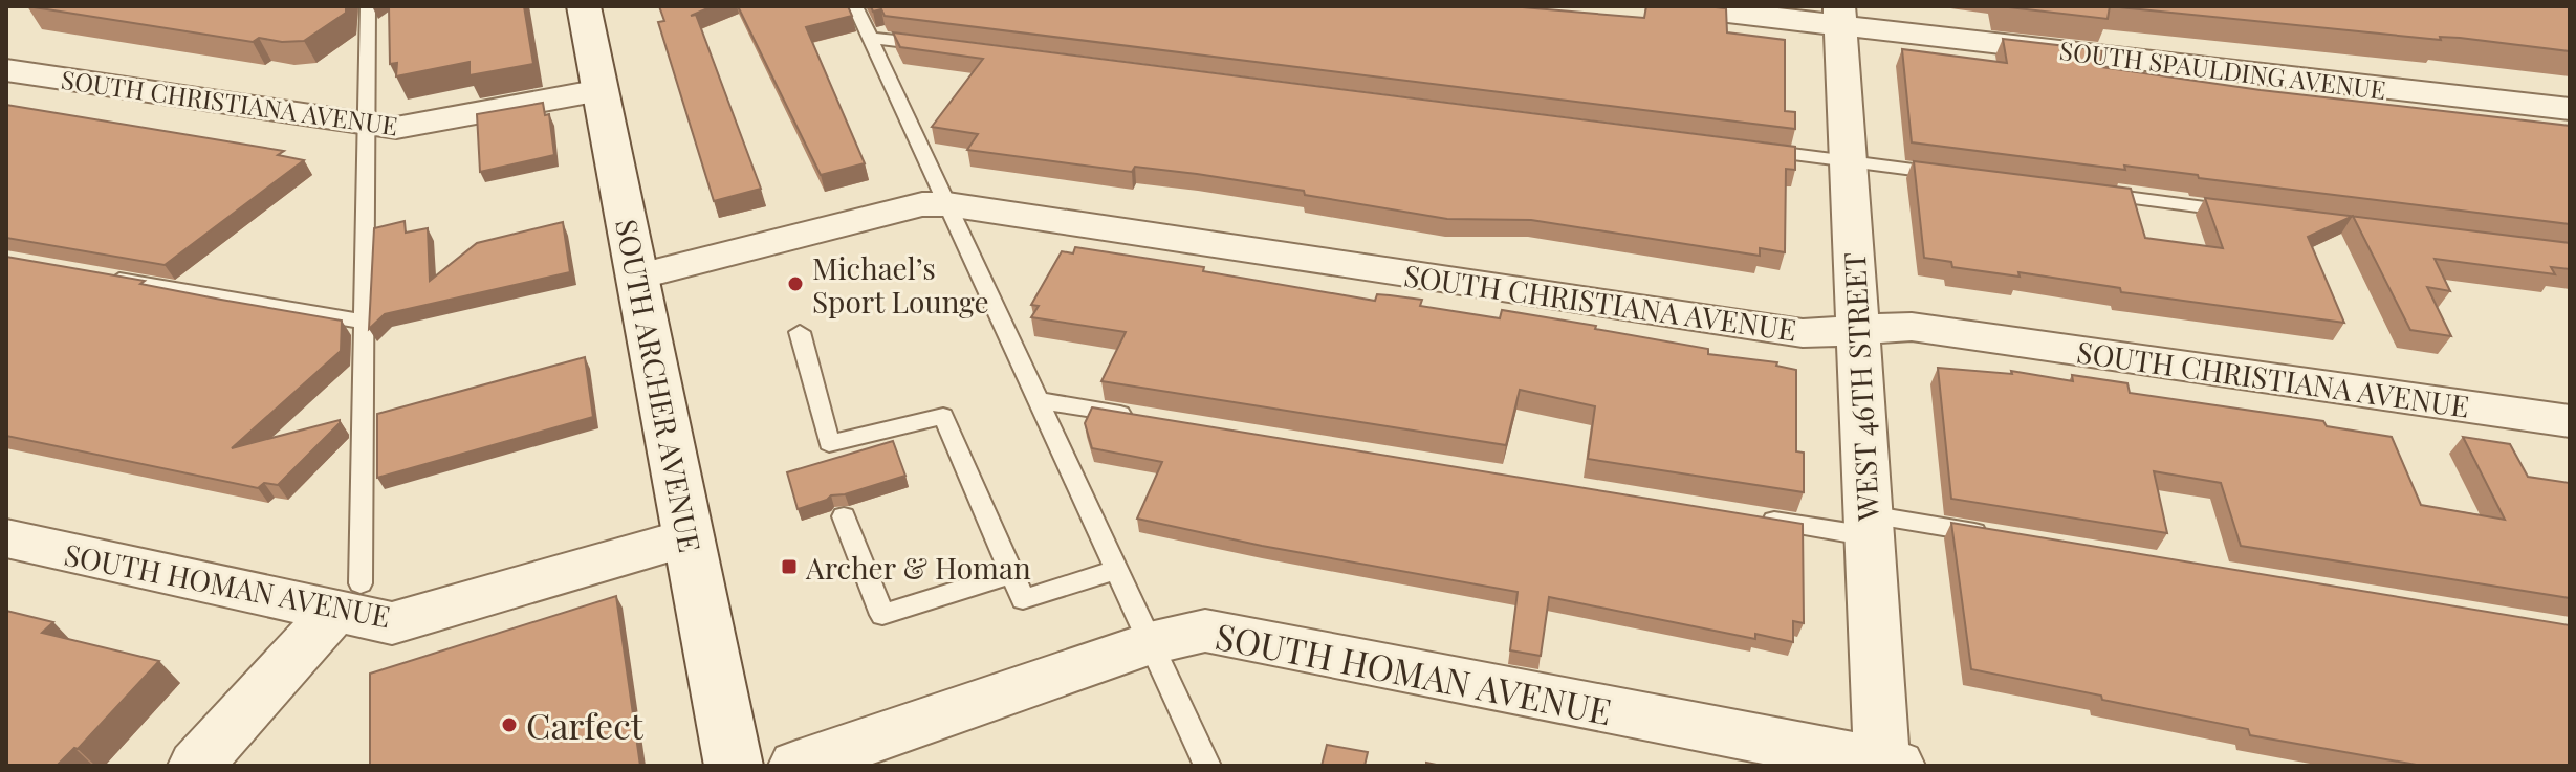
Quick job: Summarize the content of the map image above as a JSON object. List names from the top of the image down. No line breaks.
{"streets":{"main road":["SOUTH ARCHER AVENUE"],"street":["SOUTH SPAULDING AVENUE","SOUTH CHRISTIANA AVENUE","WEST 46TH STREET","SOUTH HOMAN AVENUE"]},"crossings":[["SOUTH SPAULDING AVENUE","WEST 46TH STREET"],["SOUTH CHRISTIANA AVENUE","SOUTH ARCHER AVENUE"],["SOUTH CHRISTIANA AVENUE","WEST 46TH STREET"],["SOUTH ARCHER AVENUE","SOUTH HOMAN AVENUE"],["WEST 46TH STREET","SOUTH HOMAN AVENUE"]],"places":{"other":["Michael’s Sport Lounge","Carfect"],"transit":["Archer & Homan"]}}
